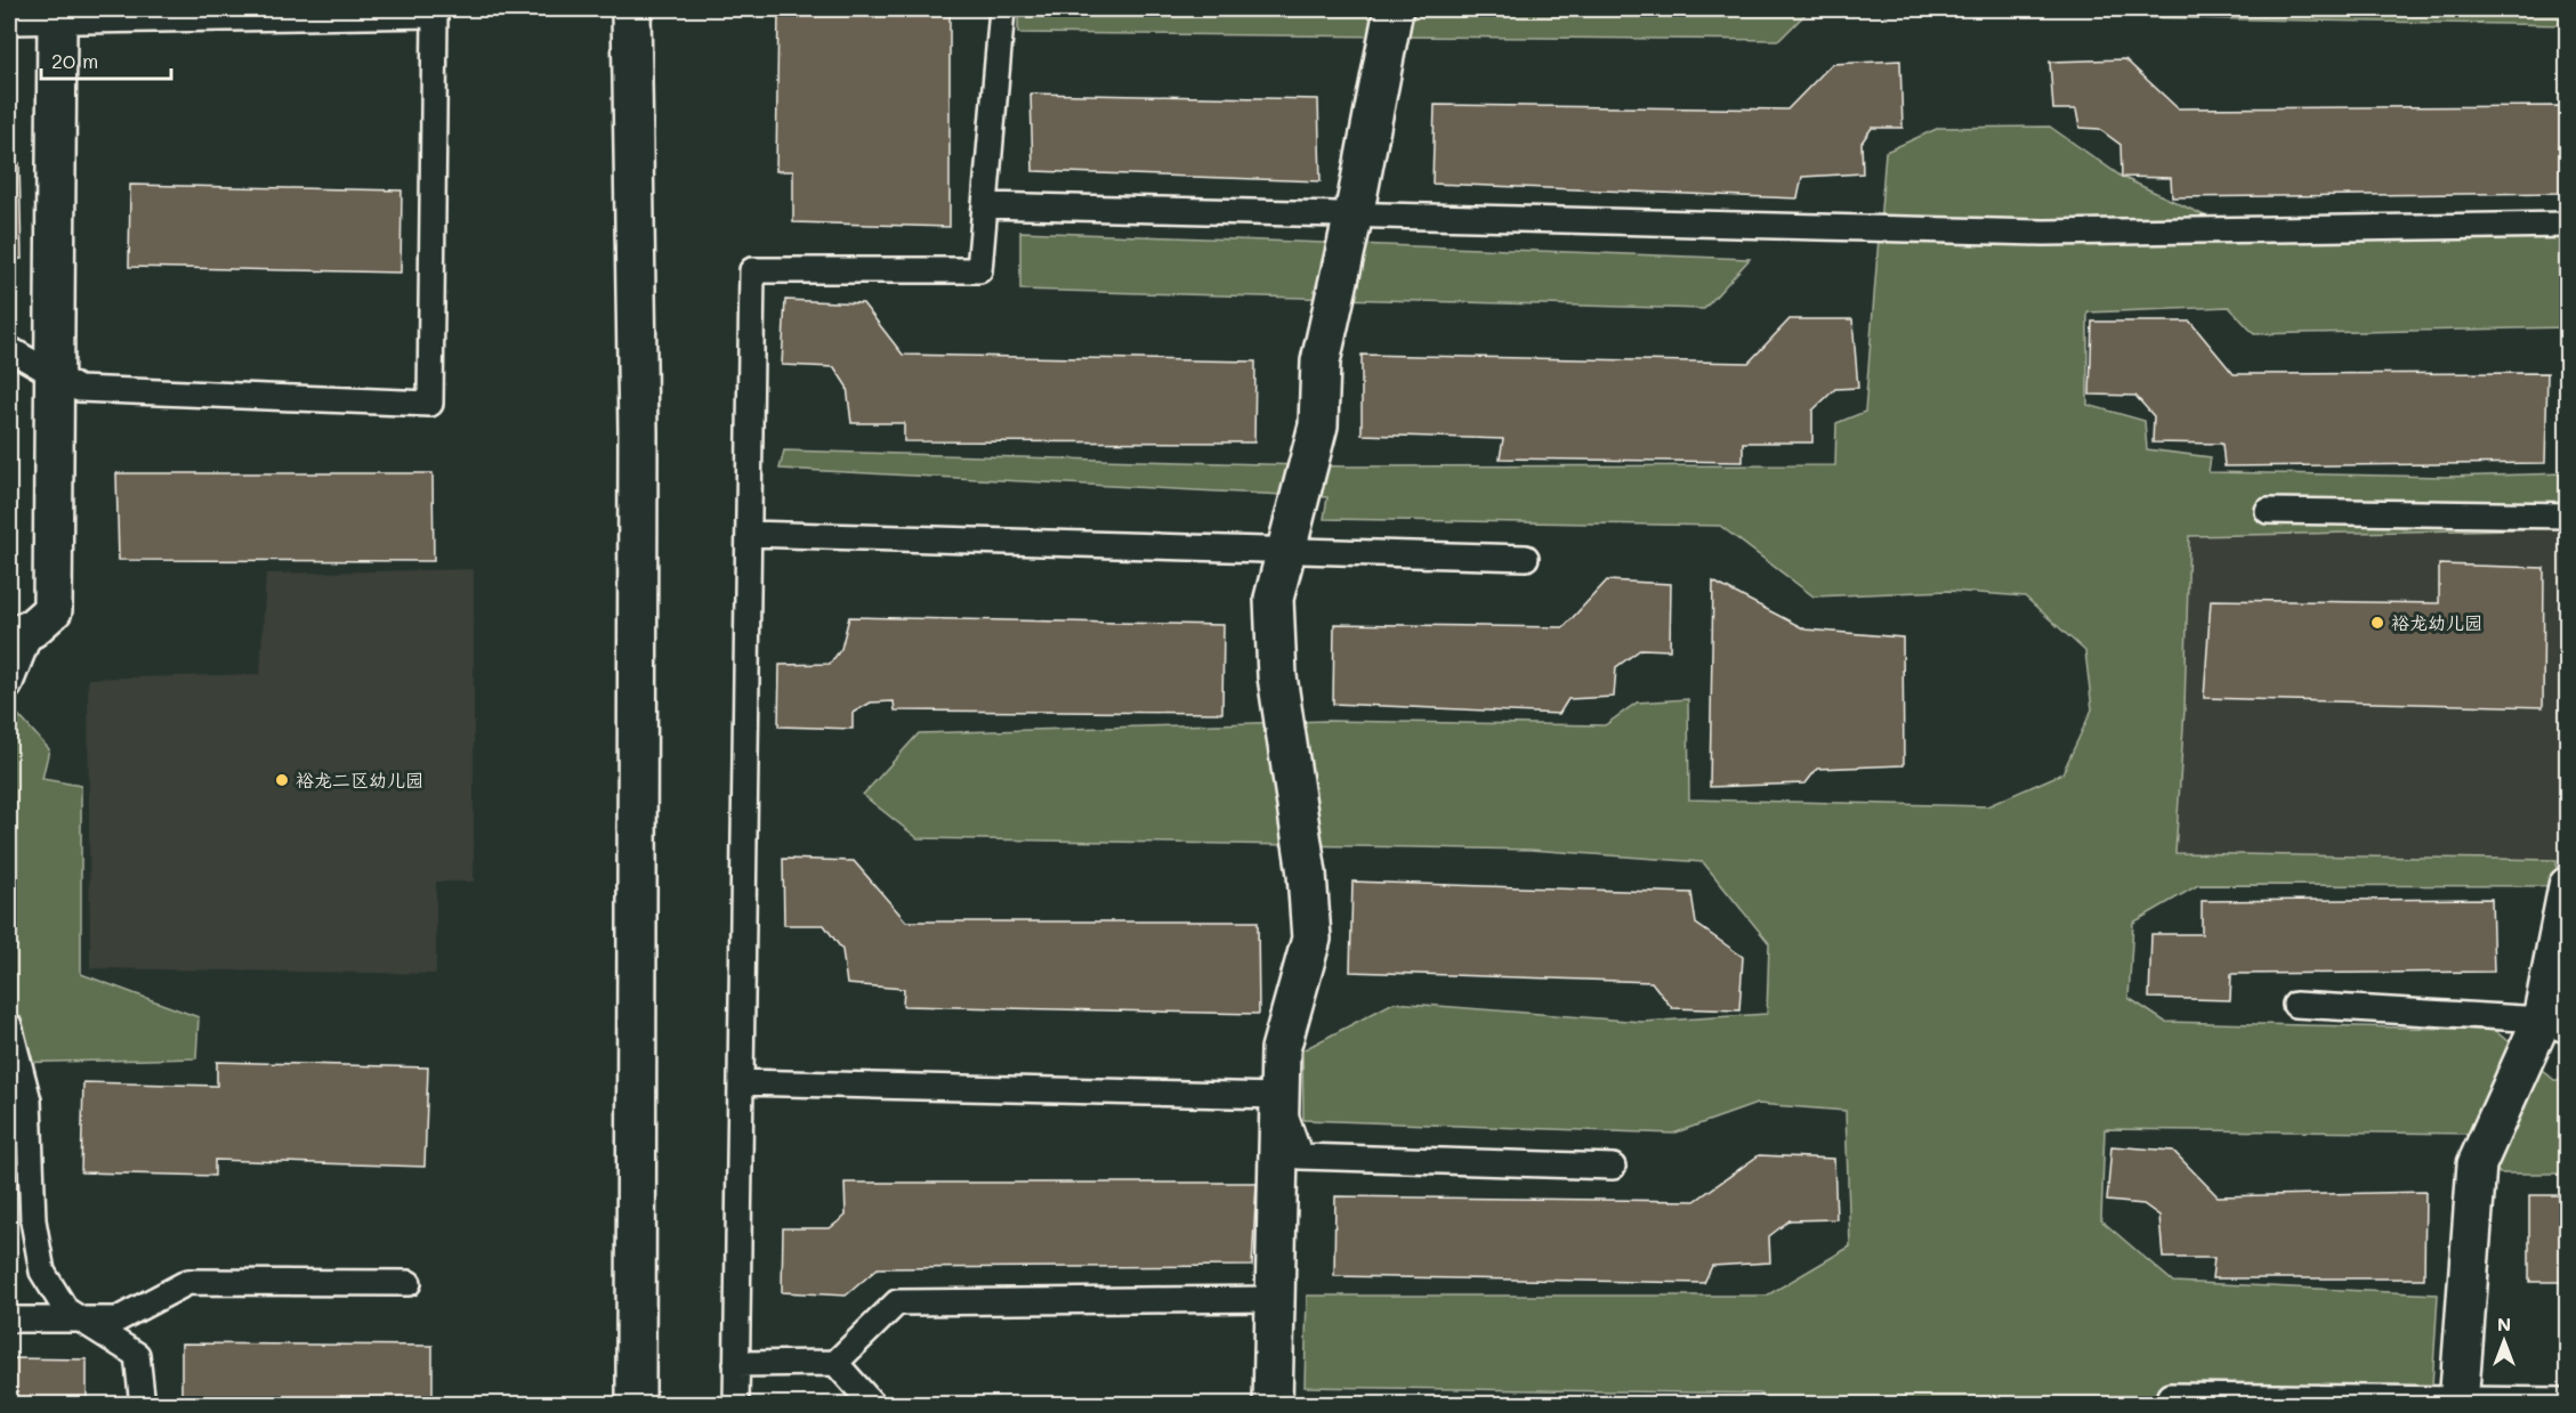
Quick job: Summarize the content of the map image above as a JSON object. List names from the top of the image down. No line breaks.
{"places":["裕龙幼儿园","裕龙二区幼儿园"],"scale_bar":"20 m","north":"top"}
